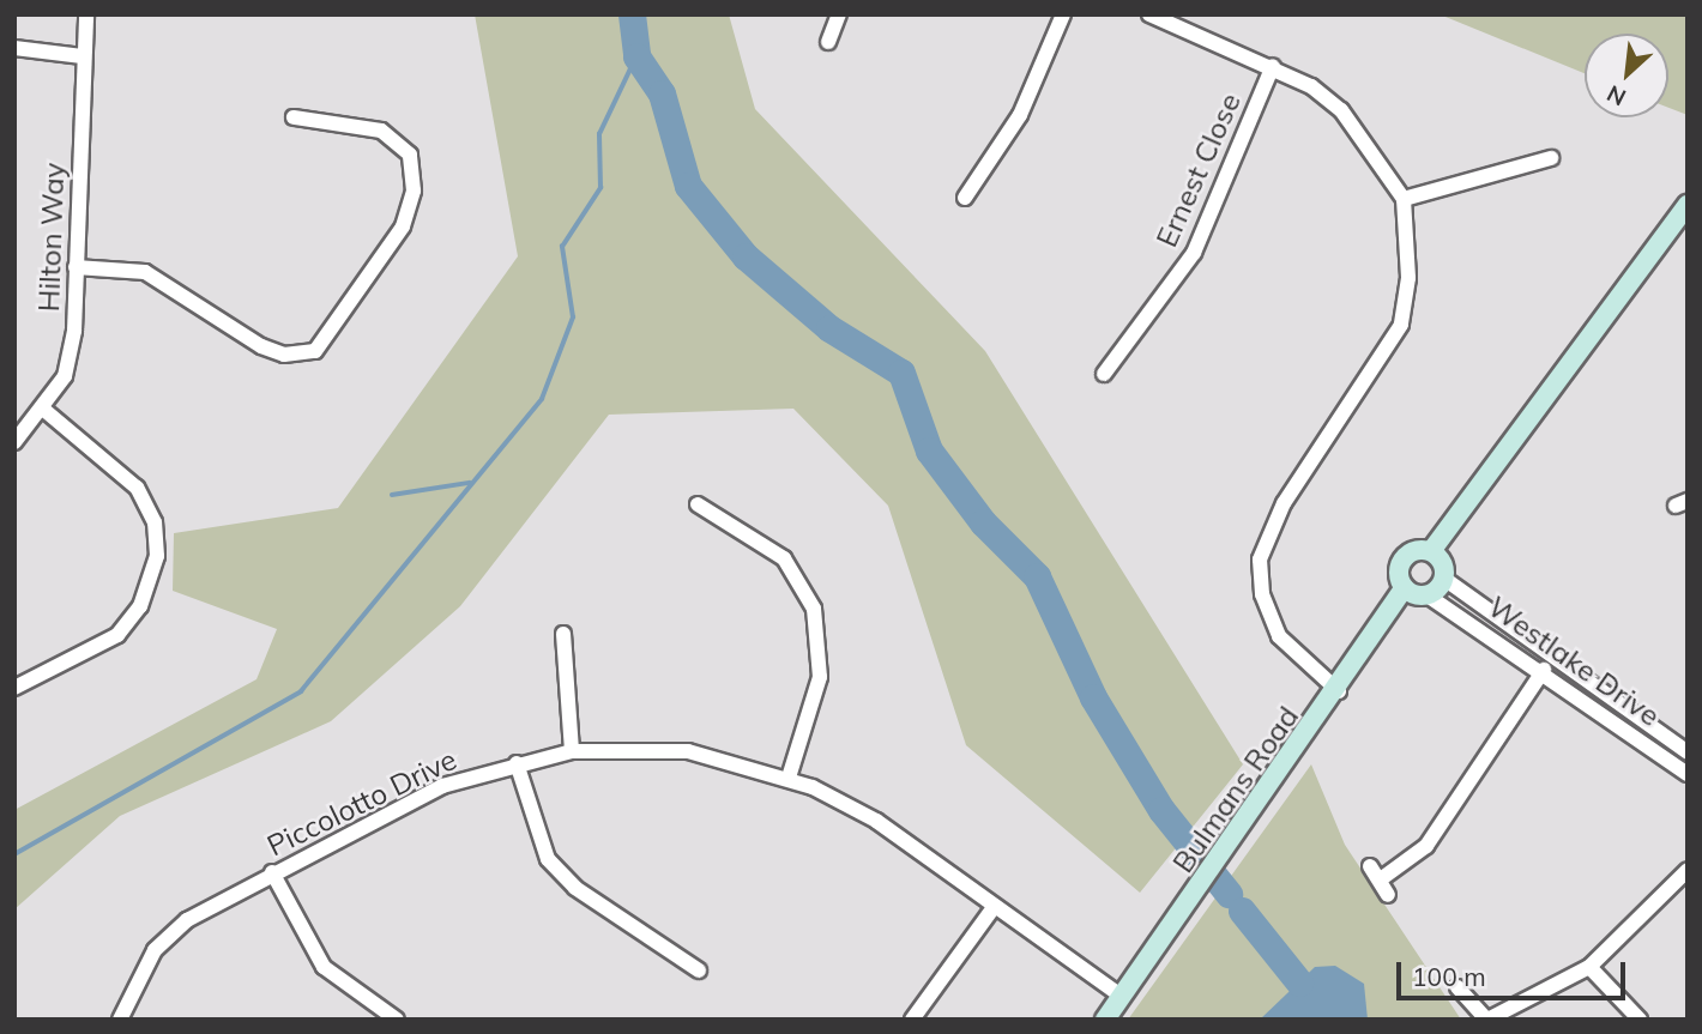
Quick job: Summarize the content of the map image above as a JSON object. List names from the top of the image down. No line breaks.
{"streets":{"street":["Ernest Close","Hilton Way","Westlake Drive","Bulmans Road","Piccolotto Drive"]},"crossings":[["Westlake Drive","Bulmans Road"],["Bulmans Road","Piccolotto Drive"]],"scale_bar":"100 m","north":"bottom left"}
